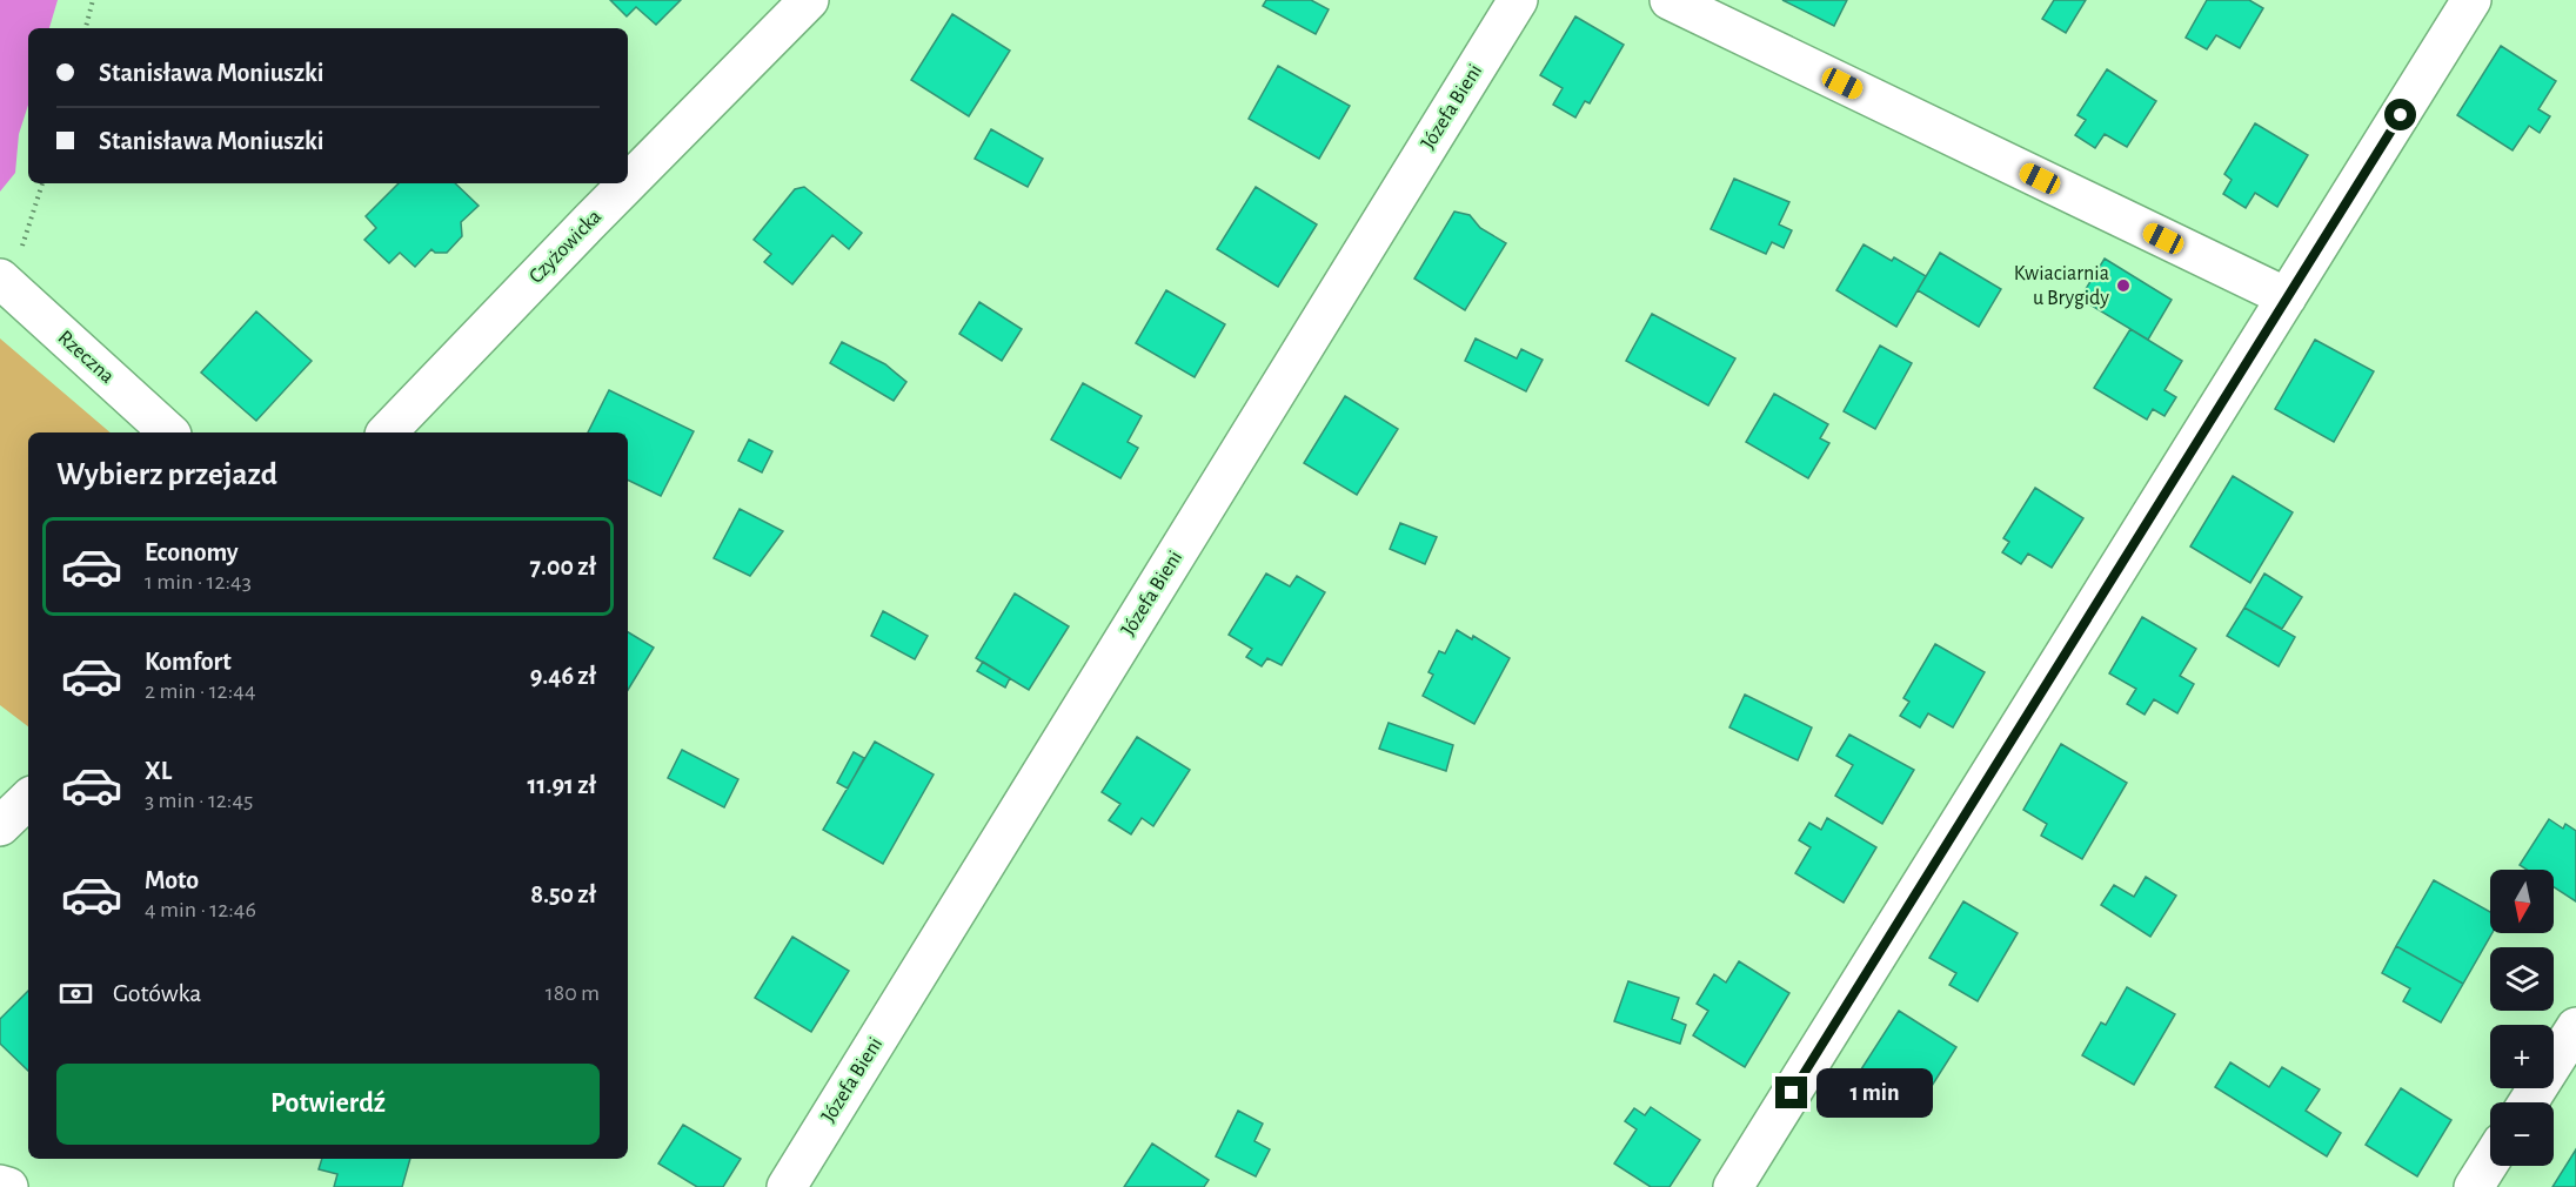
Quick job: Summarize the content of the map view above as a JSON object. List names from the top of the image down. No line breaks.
{"streets":{"street":["Józefa Bieni","Czyżowicka","Rzeczna"]},"places":["Kwiaciarnia u Brygidy"],"north":"bottom","page":{"banner":["Stanisława Moniuszki","Stanisława Moniuszki"],"heading":"Wybierz przejazd","list":[{"name":"Economy","note":"1 min · 12:43","value":"7.00 zł"},{"name":"Komfort","note":"2 min · 12:44","value":"9.46 zł"},{"name":"XL","note":"3 min · 12:45","value":"11.91 zł"},{"name":"Moto","note":"4 min · 12:46","value":"8.50 zł"}],"map_buttons":["+","−"],"pay":["Gotówka","180 m"],"buttons":"Potwierdź","bubble":"1 min"}}
